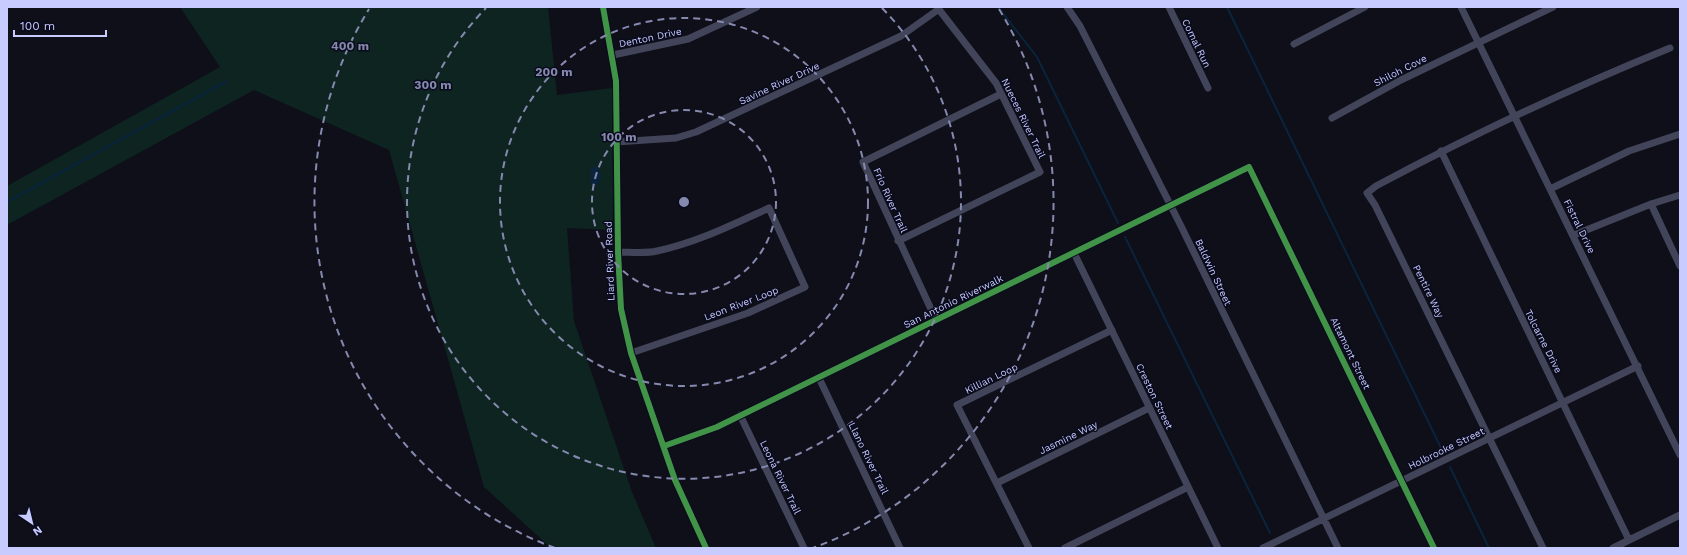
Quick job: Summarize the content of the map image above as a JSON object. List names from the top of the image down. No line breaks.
{"streets":{"street":["Denton Drive","Comal Run","Shiloh Cove","Savine River Drive","Nueces River Trail","Frio River Trail","Fistral Drive","Liard River Road","Baldwin Street","Pentire Way","San Antonio Riverwalk","Leon River Loop","Tolcarne Drive","Altamont Street","Killian Loop","Creston Street","Jasmine Way","Holbrooke Street","Llano River Trail","Leona River Trail"]},"crossings":[["Denton Drive","Liard River Road"],["Shiloh Cove","Fistral Drive"],["Savine River Drive","Nueces River Trail"],["Savine River Drive","Liard River Road"],["Nueces River Trail","Frio River Trail"],["Frio River Trail","San Antonio Riverwalk"],["Fistral Drive","Pentire Way"],["Fistral Drive","Holbrooke Street"],["Liard River Road","San Antonio Riverwalk"],["Liard River Road","Leon River Loop"],["Baldwin Street","San Antonio Riverwalk"],["Baldwin Street","Holbrooke Street"],["Pentire Way","Tolcarne Drive"],["Pentire Way","Holbrooke Street"],["San Antonio Riverwalk","Altamont Street"],["San Antonio Riverwalk","Creston Street"],["San Antonio Riverwalk","Llano River Trail"],["San Antonio Riverwalk","Leona River Trail"],["Tolcarne Drive","Holbrooke Street"],["Altamont Street","Holbrooke Street"],["Killian Loop","Creston Street"],["Killian Loop","Jasmine Way"],["Creston Street","Jasmine Way"]],"scale_bar":"100 m","north":"bottom right","rings":["400 m","200 m","300 m","100 m"]}
